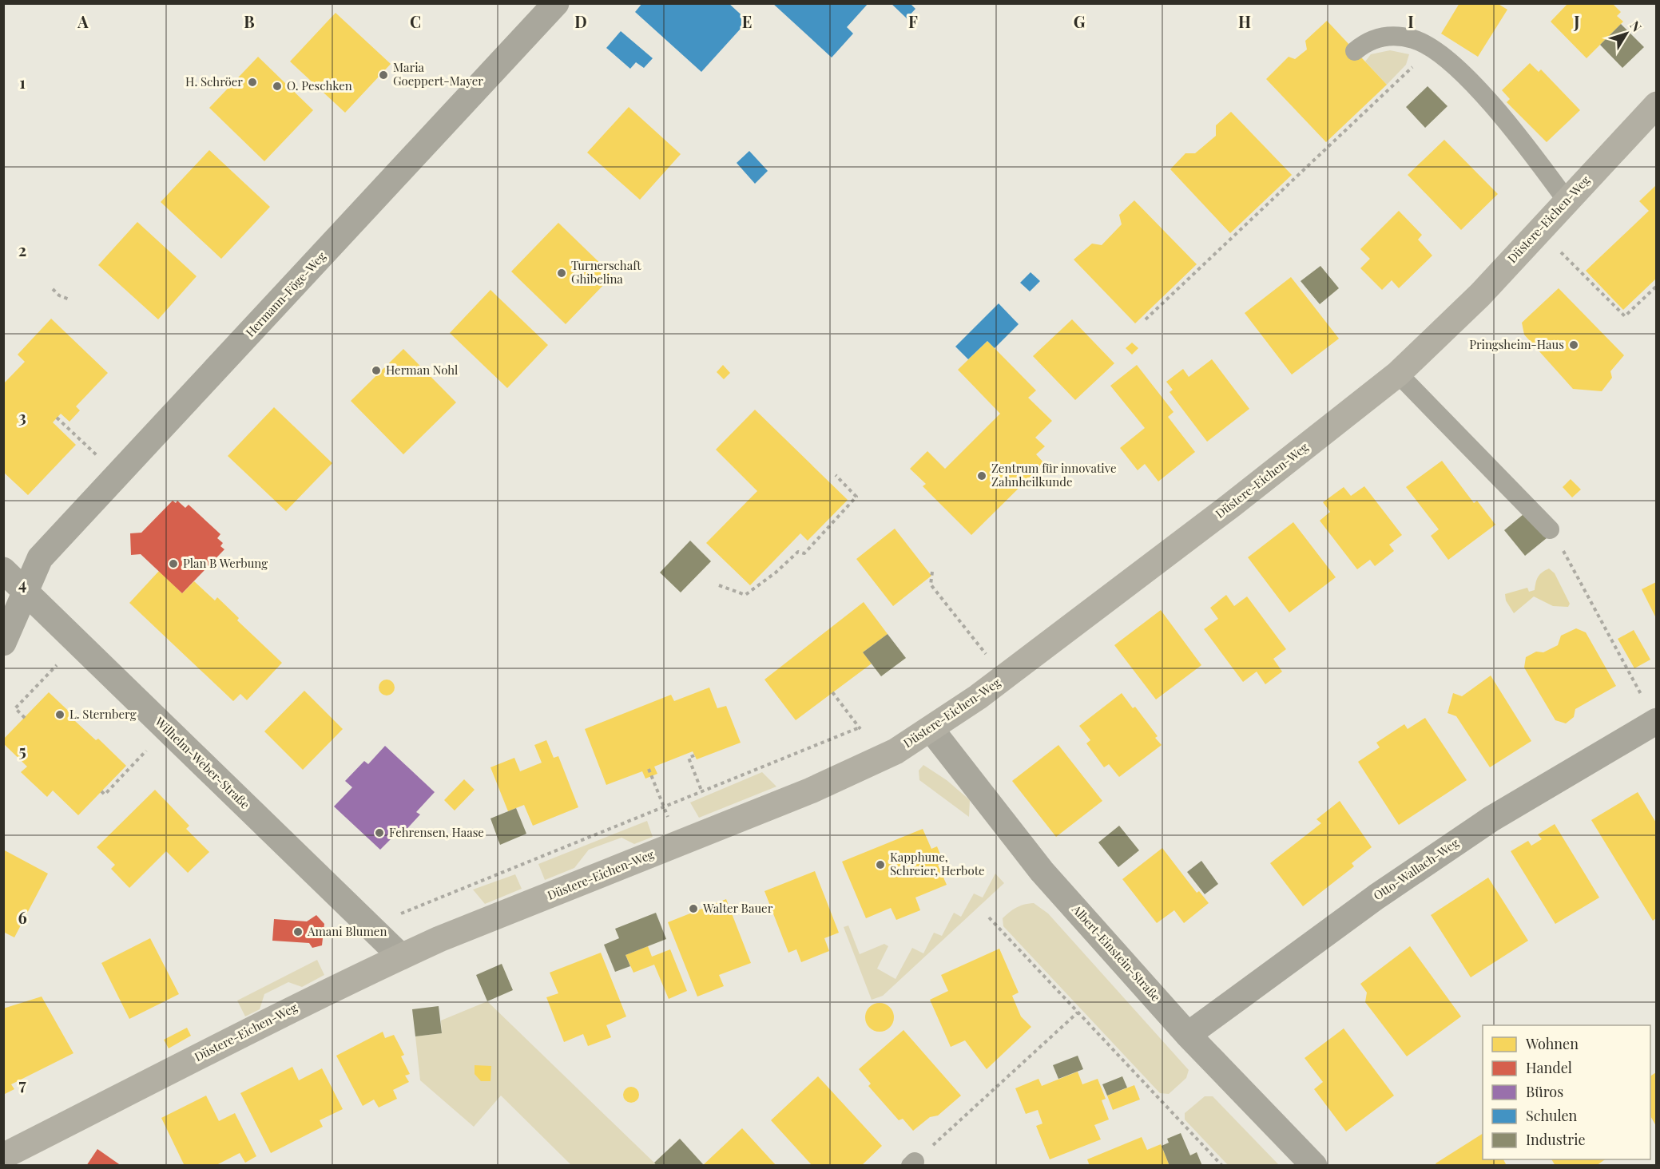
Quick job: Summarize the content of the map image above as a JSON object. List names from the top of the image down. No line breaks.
{"streets":{"street":["Düstere-Eichen-Weg","Hermann-Föge-Weg","Wilhelm-Weber-Straße","Otto-Wallach-Weg","Albert-Einstein-Straße"]},"crossings":[["Düstere-Eichen-Weg","Wilhelm-Weber-Straße"],["Düstere-Eichen-Weg","Albert-Einstein-Straße"],["Hermann-Föge-Weg","Wilhelm-Weber-Straße"],["Otto-Wallach-Weg","Albert-Einstein-Straße"]],"places":["Maria Goeppert-Mayer","H. Schröer","O. Peschken","Turnerschaft Ghibelina","Pringsheim-Haus","Herman Nohl","Zentrum für innovative Zahnheilkunde","Plan B Werbung","L. Sternberg","Fehrensen, Haase","Kapphune, Schreier, Herbote","Walter Bauer","Amani Blumen"],"legend":["Wohnen","Handel","Büros","Schulen","Industrie"],"north":"top right","grid":{"columns":["A","B","C","D","E","F","G","H","I","J"],"rows":["1","2","3","4","5","6","7"]}}
